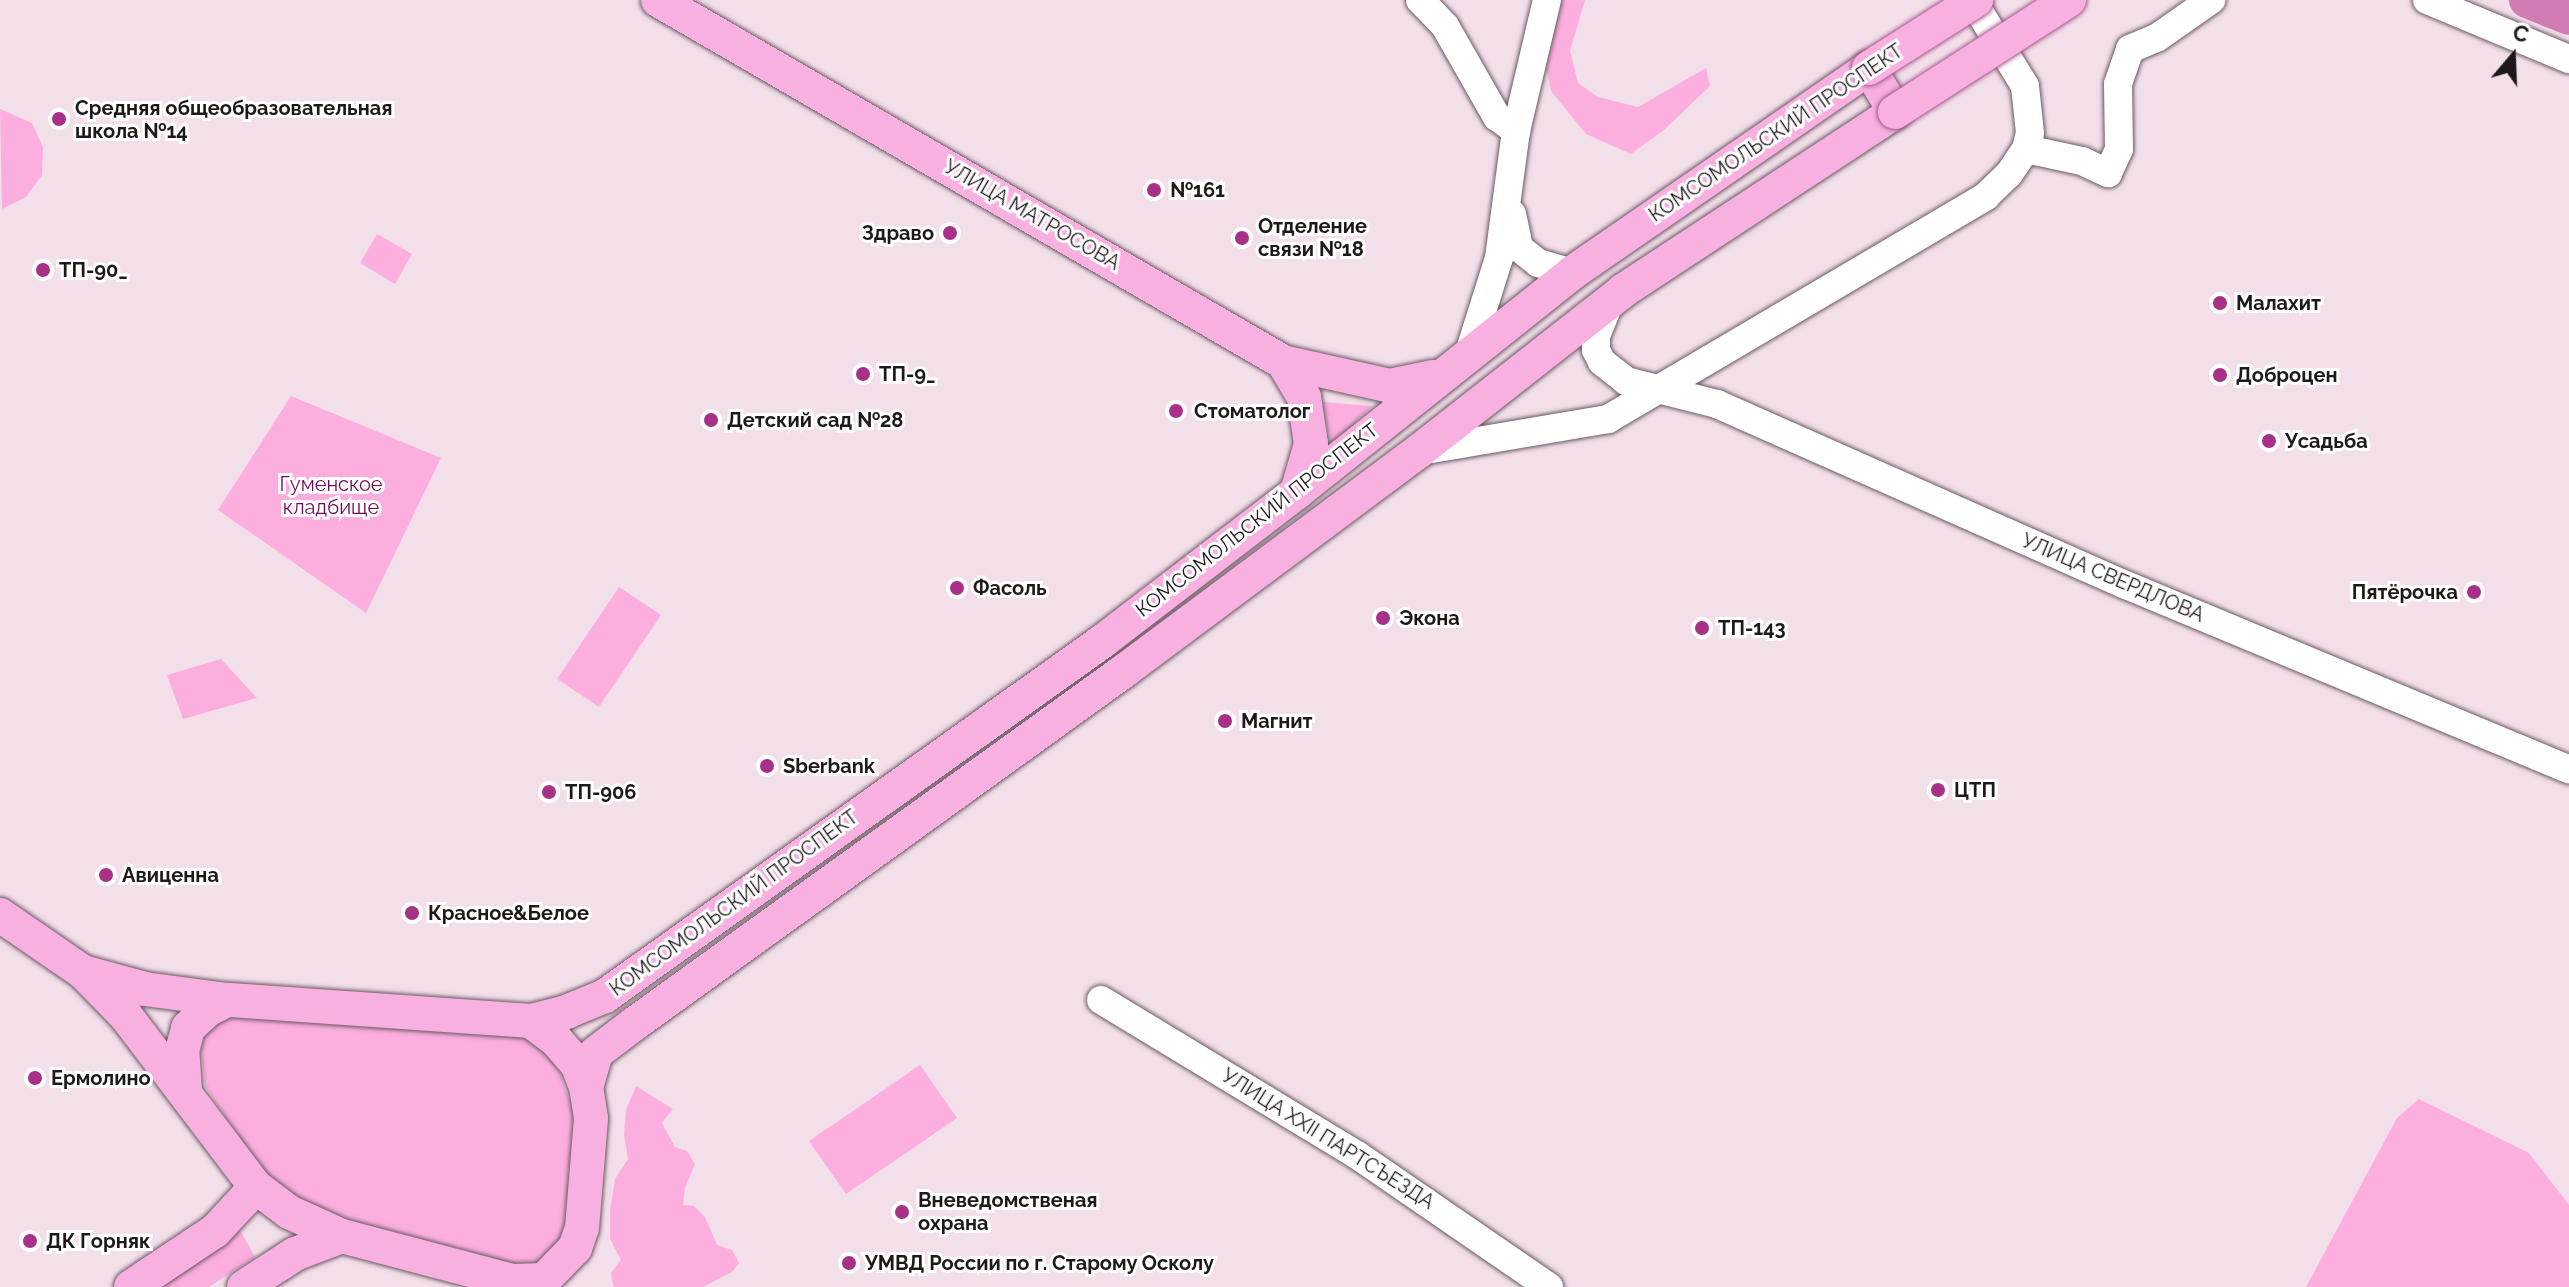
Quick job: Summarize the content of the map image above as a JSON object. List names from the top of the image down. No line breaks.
{"streets":{"main road":["КОМСОМОЛЬСКИЙ ПРОСПЕКТ","УЛИЦА МАТРОСОВА"],"street":["УЛИЦА СВЕРДЛОВА","УЛИЦА XXII ПАРТСЪЕЗДА"]},"crossings":[["КОМСОМОЛЬСКИЙ ПРОСПЕКТ","УЛИЦА МАТРОСОВА"],["КОМСОМОЛЬСКИЙ ПРОСПЕКТ","УЛИЦА СВЕРДЛОВА"]],"parks":["Гуменское кладбище"],"places":["Средняя общеобразовательная школа №14","№161","Здраво","Отделение связи №18","ТП-90_","Малахит","ТП-9_","Доброцен","Стоматолог","Детский сад №28","Усадьба","Фасоль","Пятёрочка","Экона","ТП-143","Магнит","Sberbank","ЦТП","ТП-906","Авиценна","Красное&Белое","Ермолино","Вневедомственая охрана","ДК Горняк","УМВД России по г. Старому Осколу"],"north":"top"}
